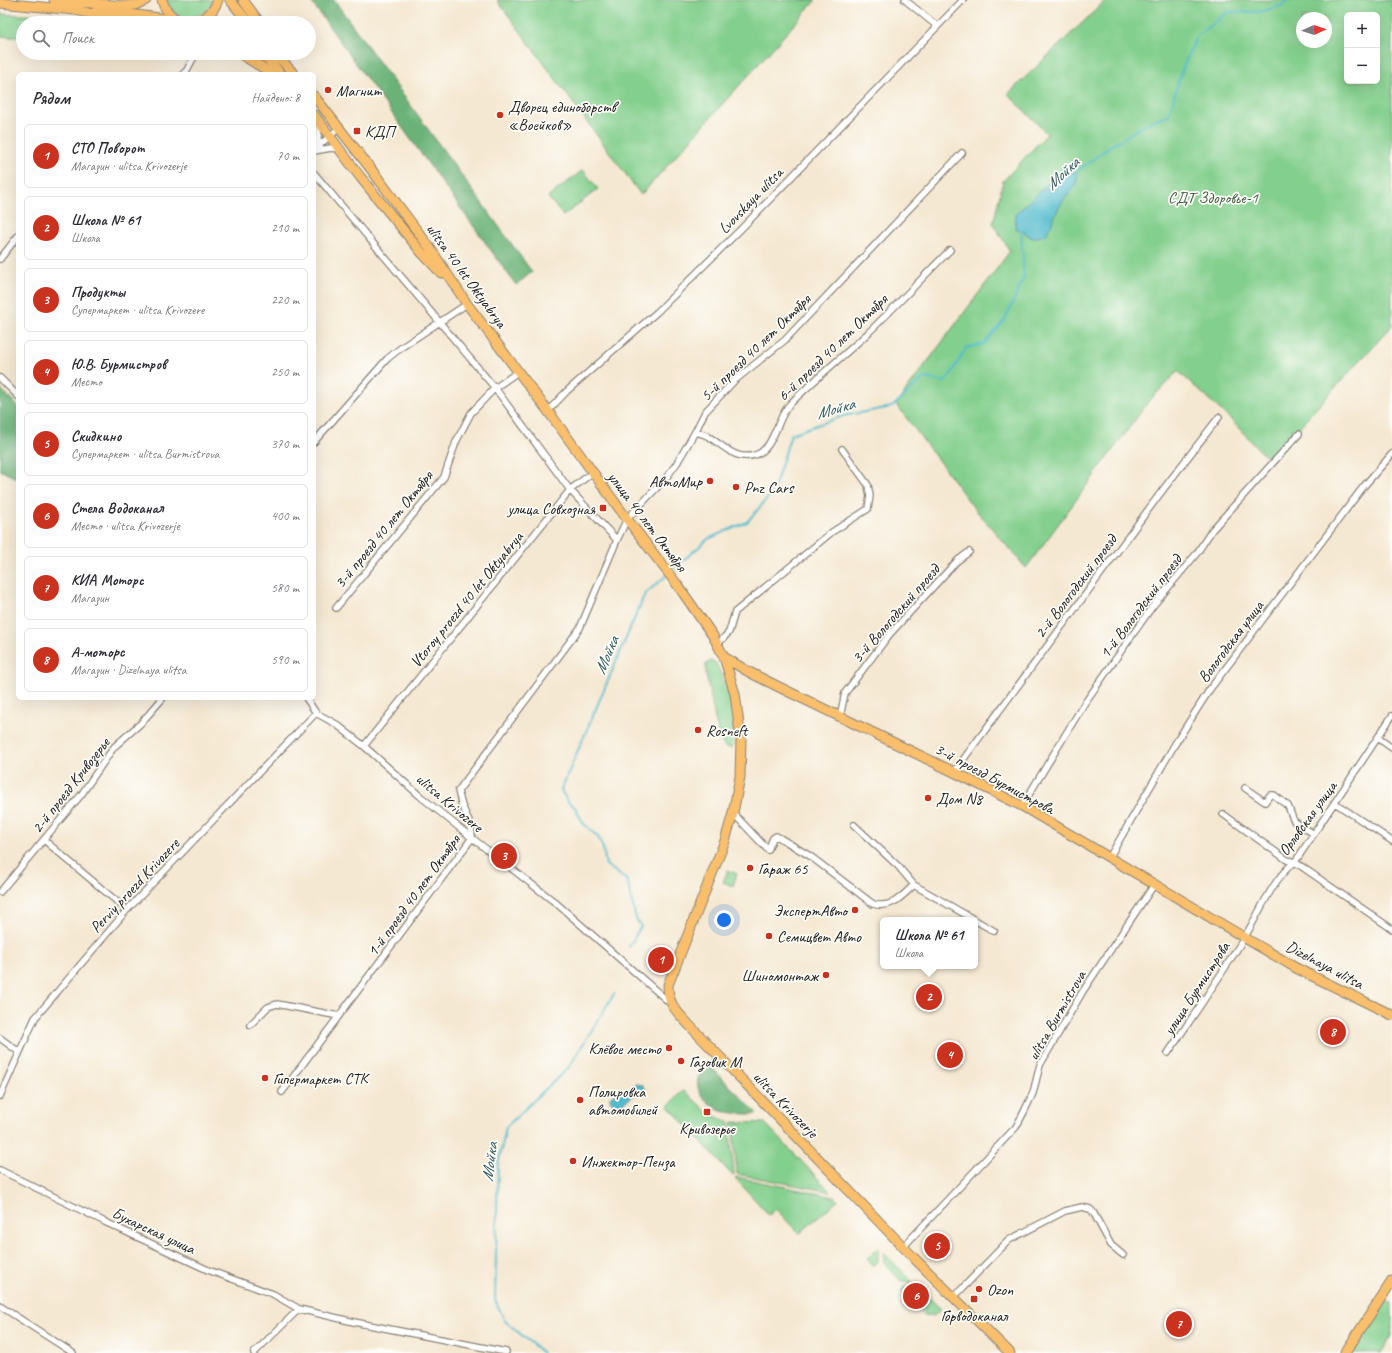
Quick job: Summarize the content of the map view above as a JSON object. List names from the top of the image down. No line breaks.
{"streets":{"main road":["ulitsa 40 let Oktyabrya","улица 40 лет Октября","3-й проезд Бурмистрова","Dizelnaya ulitsa","ulitsa Krivozerje"],"street":["Lvovskaya ulitsa","5-й проезд 40 лет Октября","6-й проезд 40 лет Октября","3-й проезд 40 лет Октября","2-й Вологодский проезд","Vtoroy proezd 40 let Oktyabrya","1-й Вологодский проезд","3-й Вологодский проезд","Вологодская улица","2-й проезд Кривозерье","ulitsa Krivozere","Орловская улица","Perviy proezd Krivozere","1-й проезд 40 лет Октября","улица Бурмистрова","ulitsa Burmistrova","Бухарская улица"]},"crossings":[["Lvovskaya ulitsa","ulitsa 40 let Oktyabrya"],["ulitsa 40 let Oktyabrya","улица 40 лет Октября"],["ulitsa 40 let Oktyabrya","3-й проезд 40 лет Октября"],["ulitsa 40 let Oktyabrya","Vtoroy proezd 40 let Oktyabrya"],["5-й проезд 40 лет Октября","6-й проезд 40 лет Октября"],["5-й проезд 40 лет Октября","улица 40 лет Октября"],["5-й проезд 40 лет Октября","1-й проезд 40 лет Октября"],["улица 40 лет Октября","Vtoroy proezd 40 let Oktyabrya"],["2-й Вологодский проезд","3-й проезд Бурмистрова"],["Vtoroy proezd 40 let Oktyabrya","ulitsa Krivozere"],["1-й Вологодский проезд","3-й проезд Бурмистрова"],["3-й Вологодский проезд","3-й проезд Бурмистрова"],["Вологодская улица","3-й проезд Бурмистрова"],["3-й проезд Бурмистрова","Орловская улица"],["3-й проезд Бурмистрова","Dizelnaya ulitsa"],["3-й проезд Бурмистрова","улица Бурмистрова"],["3-й проезд Бурмистрова","ulitsa Burmistrova"],["ulitsa Krivozere","Perviy proezd Krivozere"],["ulitsa Krivozere","1-й проезд 40 лет Октября"],["ulitsa Krivozere","ulitsa Krivozerje"],["Орловская улица","Dizelnaya ulitsa"],["Орловская улица","улица Бурмистрова"],["Dizelnaya ulitsa","улица Бурмистрова"],["ulitsa Burmistrova","ulitsa Krivozerje"]],"water":["Мойка"],"parks":["СДТ Здоровье-1"],"places":{"other":["Магнит","Дворец единоборств «Воейков»","АвтоМир","Pnz Cars","Rosneft","Дом N8","Гараж 65","ЭкспертАвто","Семицвет Авто","Шиномонтаж","Клёвое место","Газовик М","Гипермаркет СТК","Полировка автомобилей","Инжектор-Пенза","Ozon"],"transit":["КДП","улица Совхозная","Кривозерье","Горводоканал"]},"north":"right","page":{"map_buttons":["+","−"],"search":"Поиск","heading":["Рядом","Найдено: 8"],"list":[{"mark":"1","name":"СТО Поворот","note":"Магазин · ulitsa Krivozerje","value":"70 m"},{"mark":"2","name":"Школа № 61","note":"Школа","value":"210 m"},{"mark":"3","name":"Продукты","note":"Супермаркет · ulitsa Krivozere","value":"220 m"},{"mark":"4","name":"Ю.В. Бурмистров","note":"Место","value":"250 m"},{"mark":"5","name":"Скидкино","note":"Супермаркет · ulitsa Burmistrova","value":"370 m"},{"mark":"6","name":"Стела Водоканал","note":"Место · ulitsa Krivozerje","value":"400 m"},{"mark":"7","name":"КИА Моторс","note":"Магазин","value":"580 m"},{"mark":"8","name":"А-моторс","note":"Магазин · Dizelnaya ulitsa","value":"590 m"}],"pins":["3","1","2","8","4","5","6","7"],"popup":["Школа № 61","Школа"]}}
